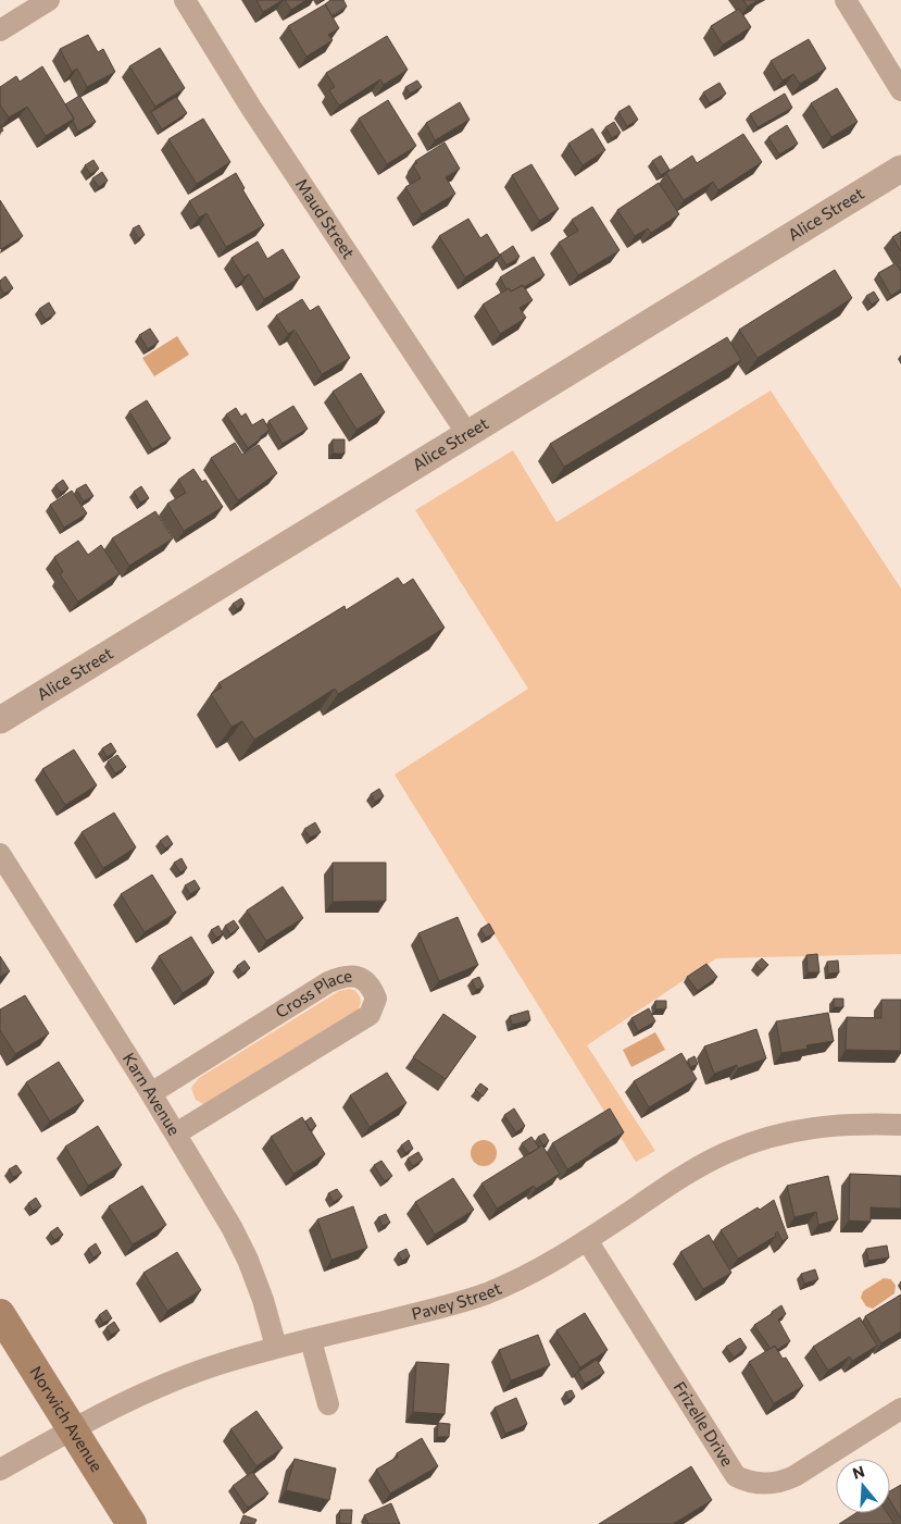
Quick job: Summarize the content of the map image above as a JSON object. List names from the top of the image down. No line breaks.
{"streets":{"main road":["Norwich Avenue"],"street":["Alice Street","Maud Street","Cross Place","Karn Avenue","Pavey Street","Frizelle Drive"]},"crossings":[["Alice Street","Maud Street"],["Cross Place","Karn Avenue"],["Karn Avenue","Pavey Street"],["Pavey Street","Norwich Avenue"],["Pavey Street","Frizelle Drive"]],"north":"top"}
